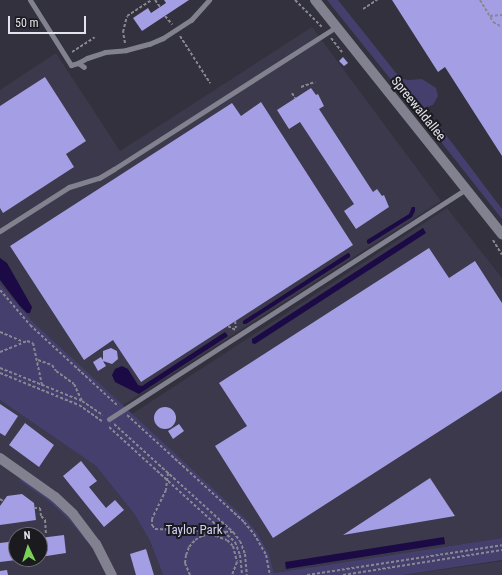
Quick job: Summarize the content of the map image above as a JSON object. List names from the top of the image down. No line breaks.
{"streets":{"street":["Spreewaldallee"]},"parks":["Taylor Park"],"scale_bar":"50 m","north":"top"}
